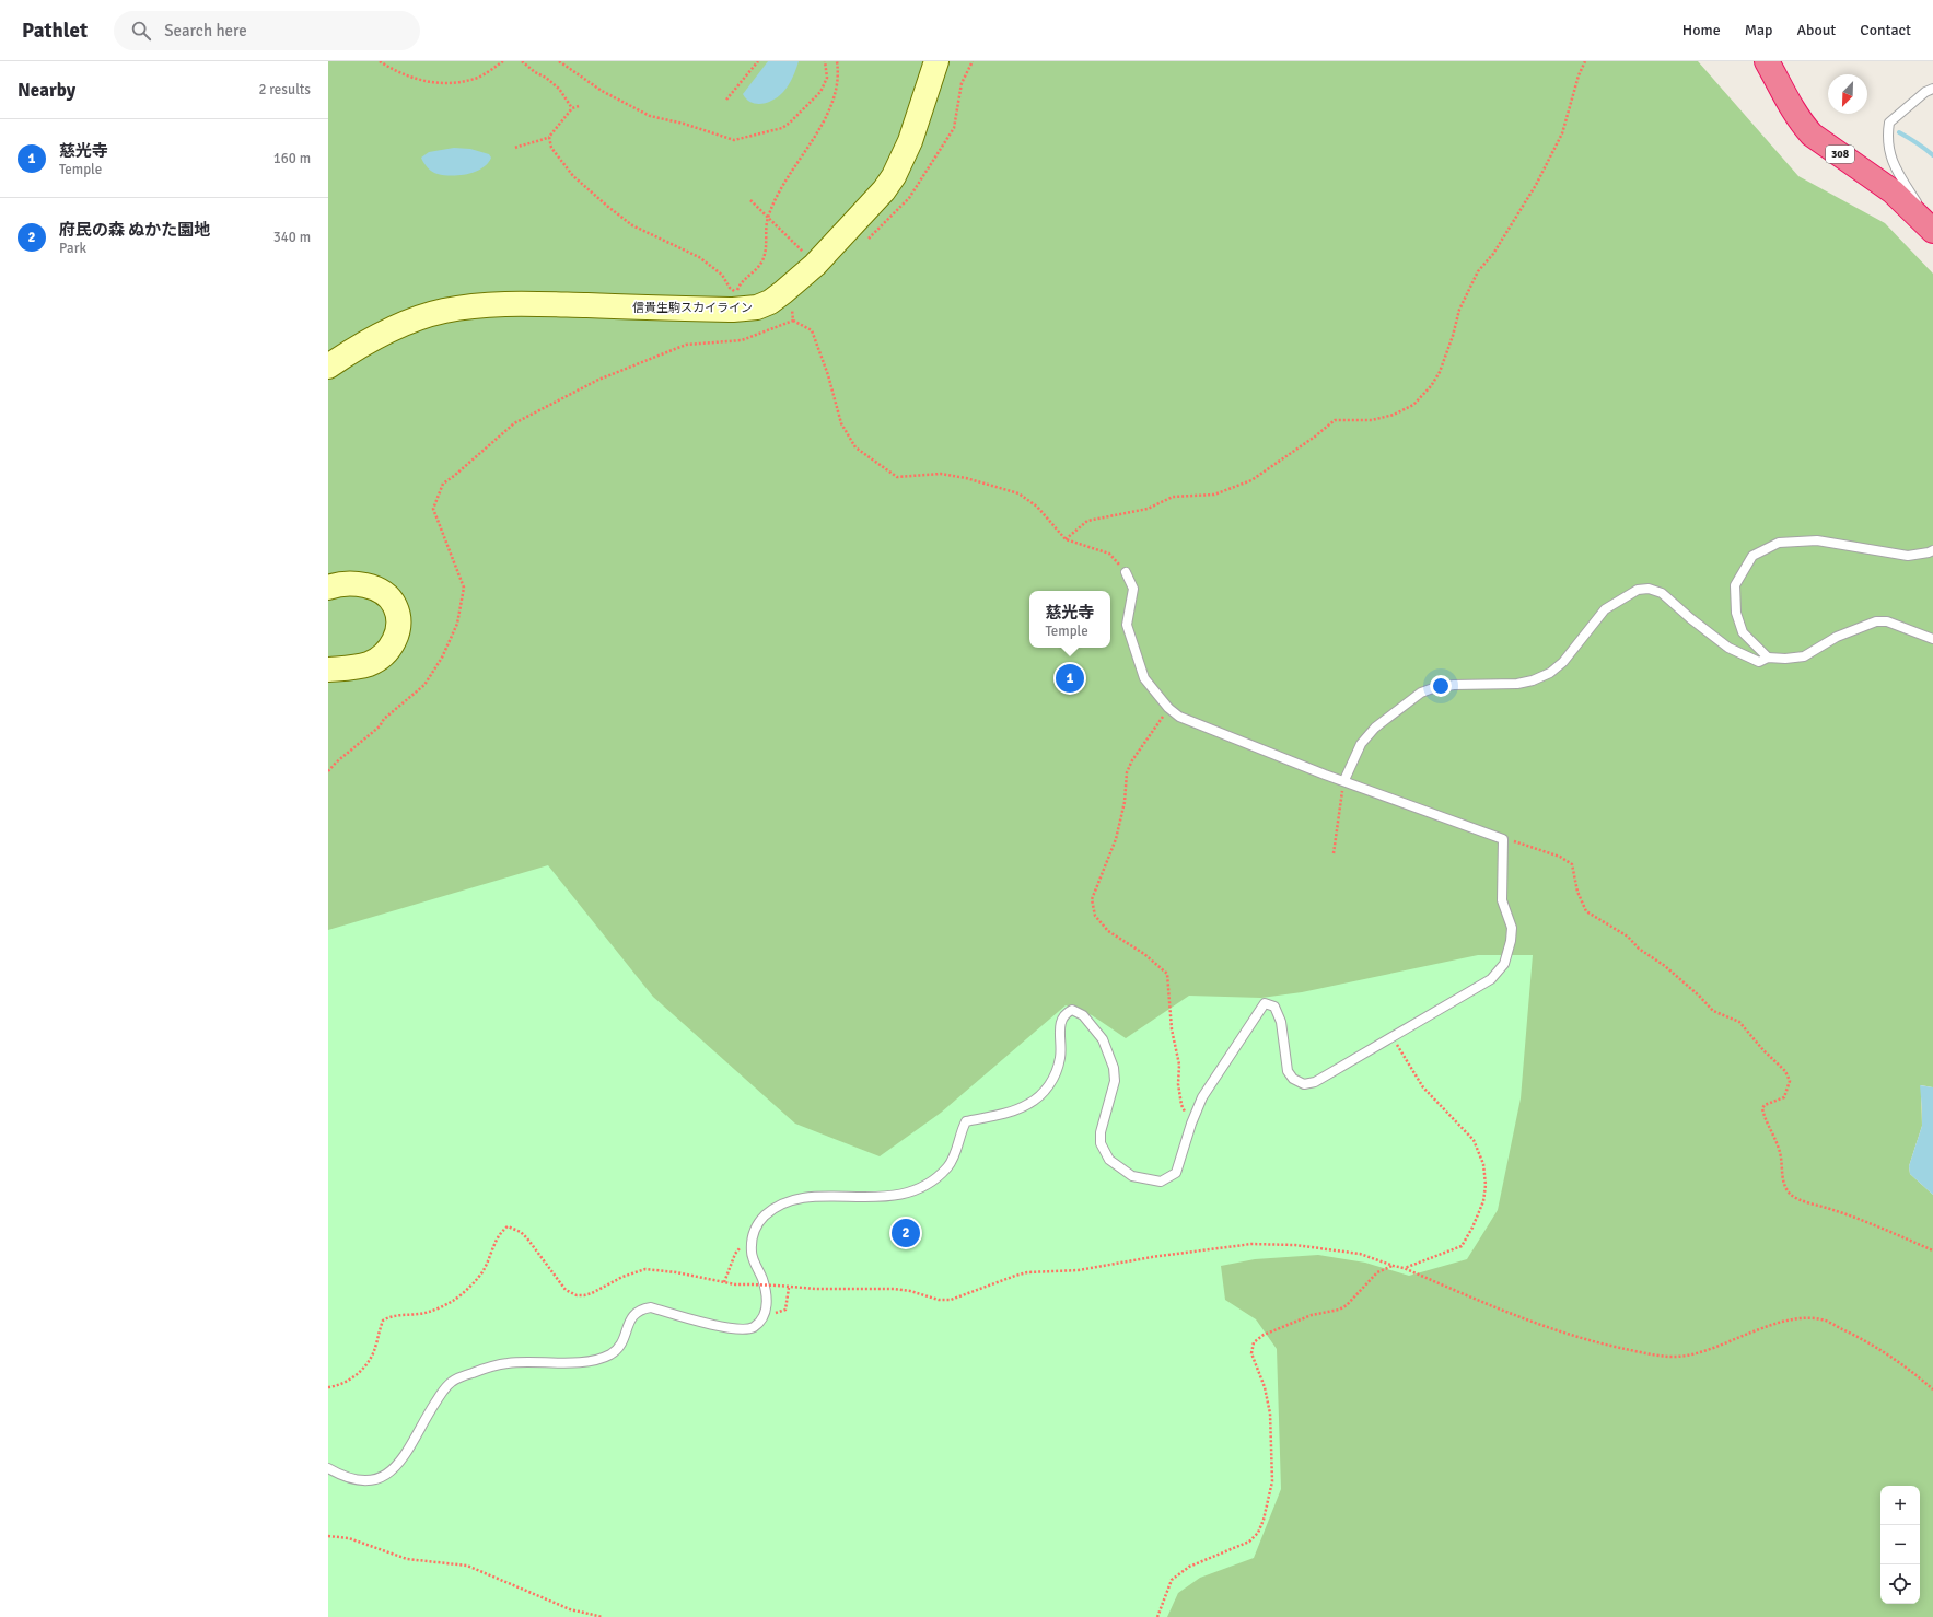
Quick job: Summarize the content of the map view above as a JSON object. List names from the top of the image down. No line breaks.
{"streets":{"highway":["308"],"street":["信貴生駒スカイライン"]},"north":"bottom left","page":{"header":"Pathlet","search":"Search here","nav":["Home","Map","About","Contact"],"heading":["Nearby","2 results"],"list":[{"mark":"1","name":"慈光寺","note":"Temple","value":"160 m"},{"mark":"2","name":"府民の森 ぬかた園地","note":"Park","value":"340 m"}],"popup":["慈光寺","Temple"],"pins":["1","2"],"map_buttons":["+","−"]}}
